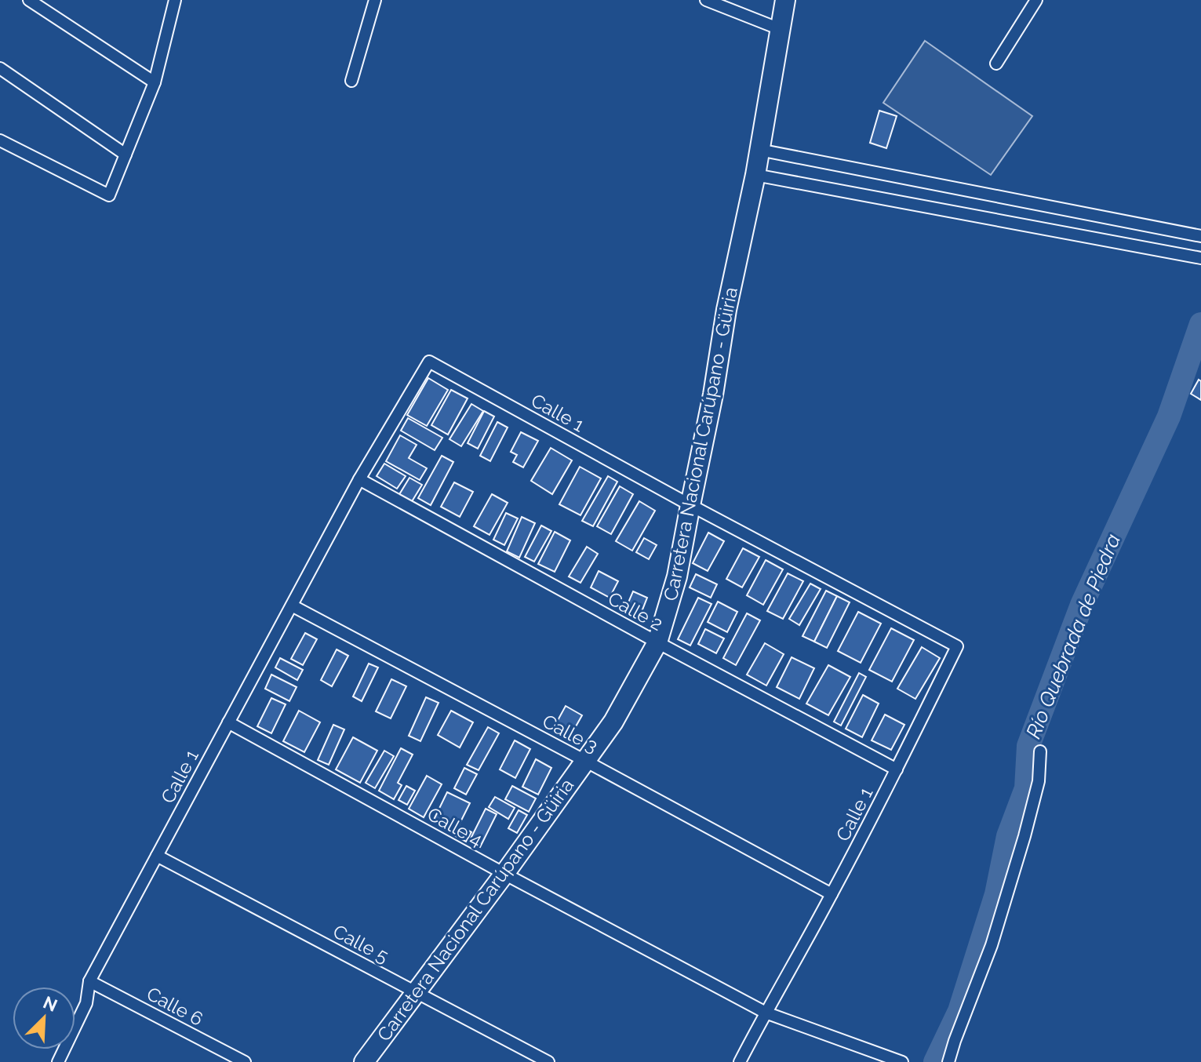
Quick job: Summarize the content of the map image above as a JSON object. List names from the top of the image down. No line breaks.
{"streets":{"highway":["Carretera Nacional Carúpano - Güiria"],"street":["Calle 1","Calle 2","Calle 3","Calle 4","Calle 5","Calle 6"]},"crossings":[["Calle 1","Carretera Nacional Carúpano - Güiria"],["Calle 1","Calle 2"],["Calle 1","Calle 3"],["Calle 1","Calle 4"],["Calle 1","Calle 5"],["Calle 1","Calle 6"],["Carretera Nacional Carúpano - Güiria","Calle 2"],["Carretera Nacional Carúpano - Güiria","Calle 3"],["Carretera Nacional Carúpano - Güiria","Calle 4"],["Carretera Nacional Carúpano - Güiria","Calle 5"]],"water":["Río Quebrada de Piedra"],"north":"top right"}
